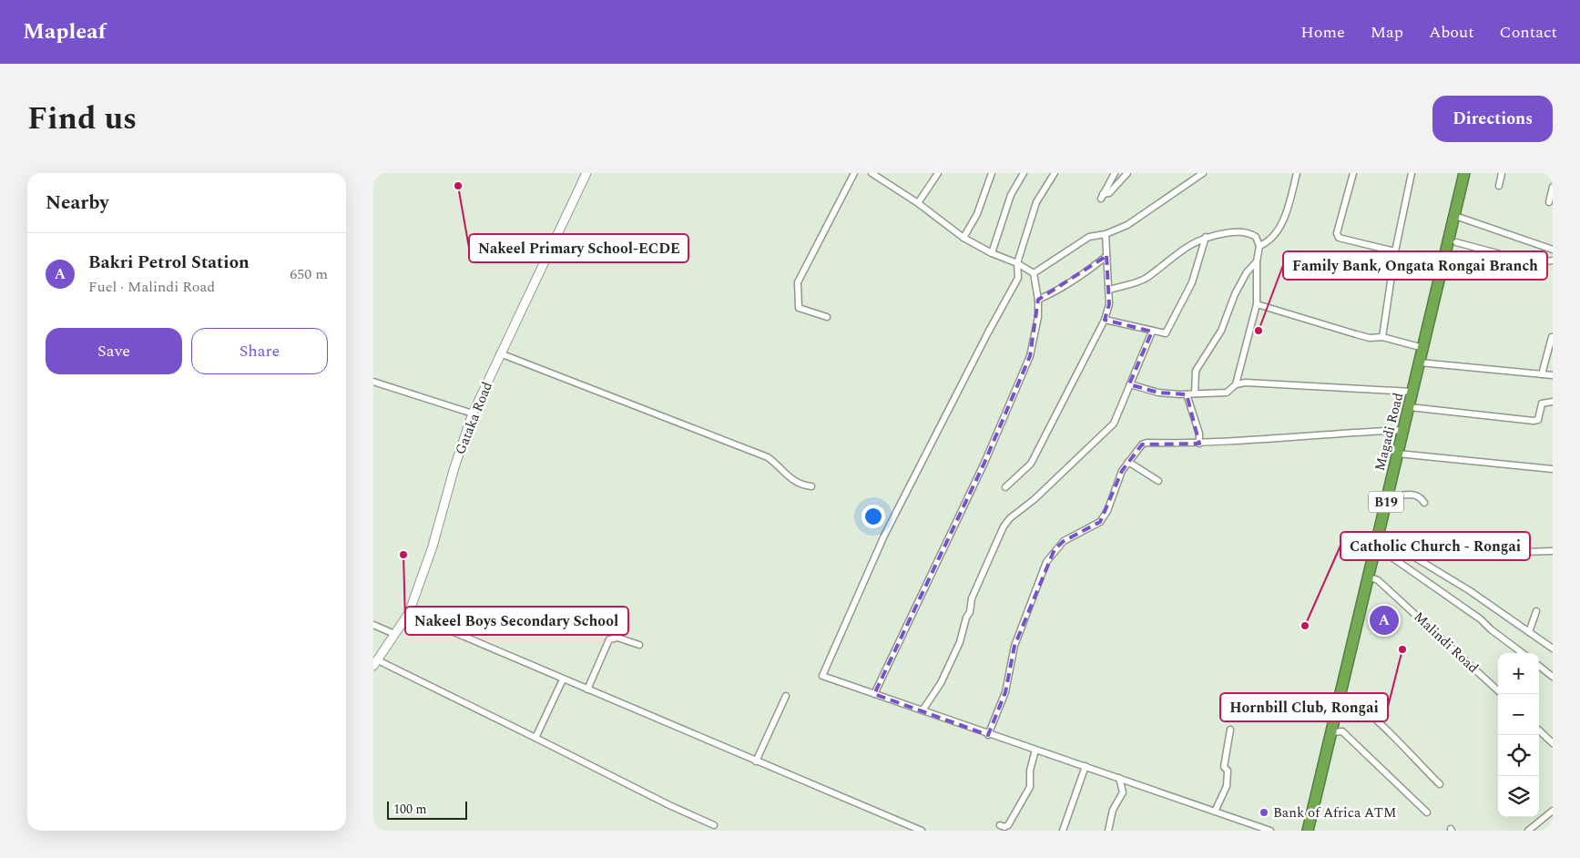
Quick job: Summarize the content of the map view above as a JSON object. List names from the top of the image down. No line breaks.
{"streets":{"highway":["Magadi Road","B19"],"street":["Gataka Road","Malindi Road"]},"crossings":[["Magadi Road","Malindi Road"]],"places":["Nakeel Primary School-ECDE","Family Bank, Ongata Rongai Branch","Nakeel Boys Secondary School","Catholic Church - Rongai","Hornbill Club, Rongai","Bank of Africa ATM"],"scale_bar":"100 m","page":{"header":"Mapleaf","nav":["Home","Map","About","Contact"],"title":"Find us","buttons":["Directions",["Save","Share"]],"heading":"Nearby","list":[{"mark":"A","name":"Bakri Petrol Station","note":"Fuel · Malindi Road","value":"650 m"}],"pins":"A","map_buttons":["+","−"],"scale":"100 m"}}
